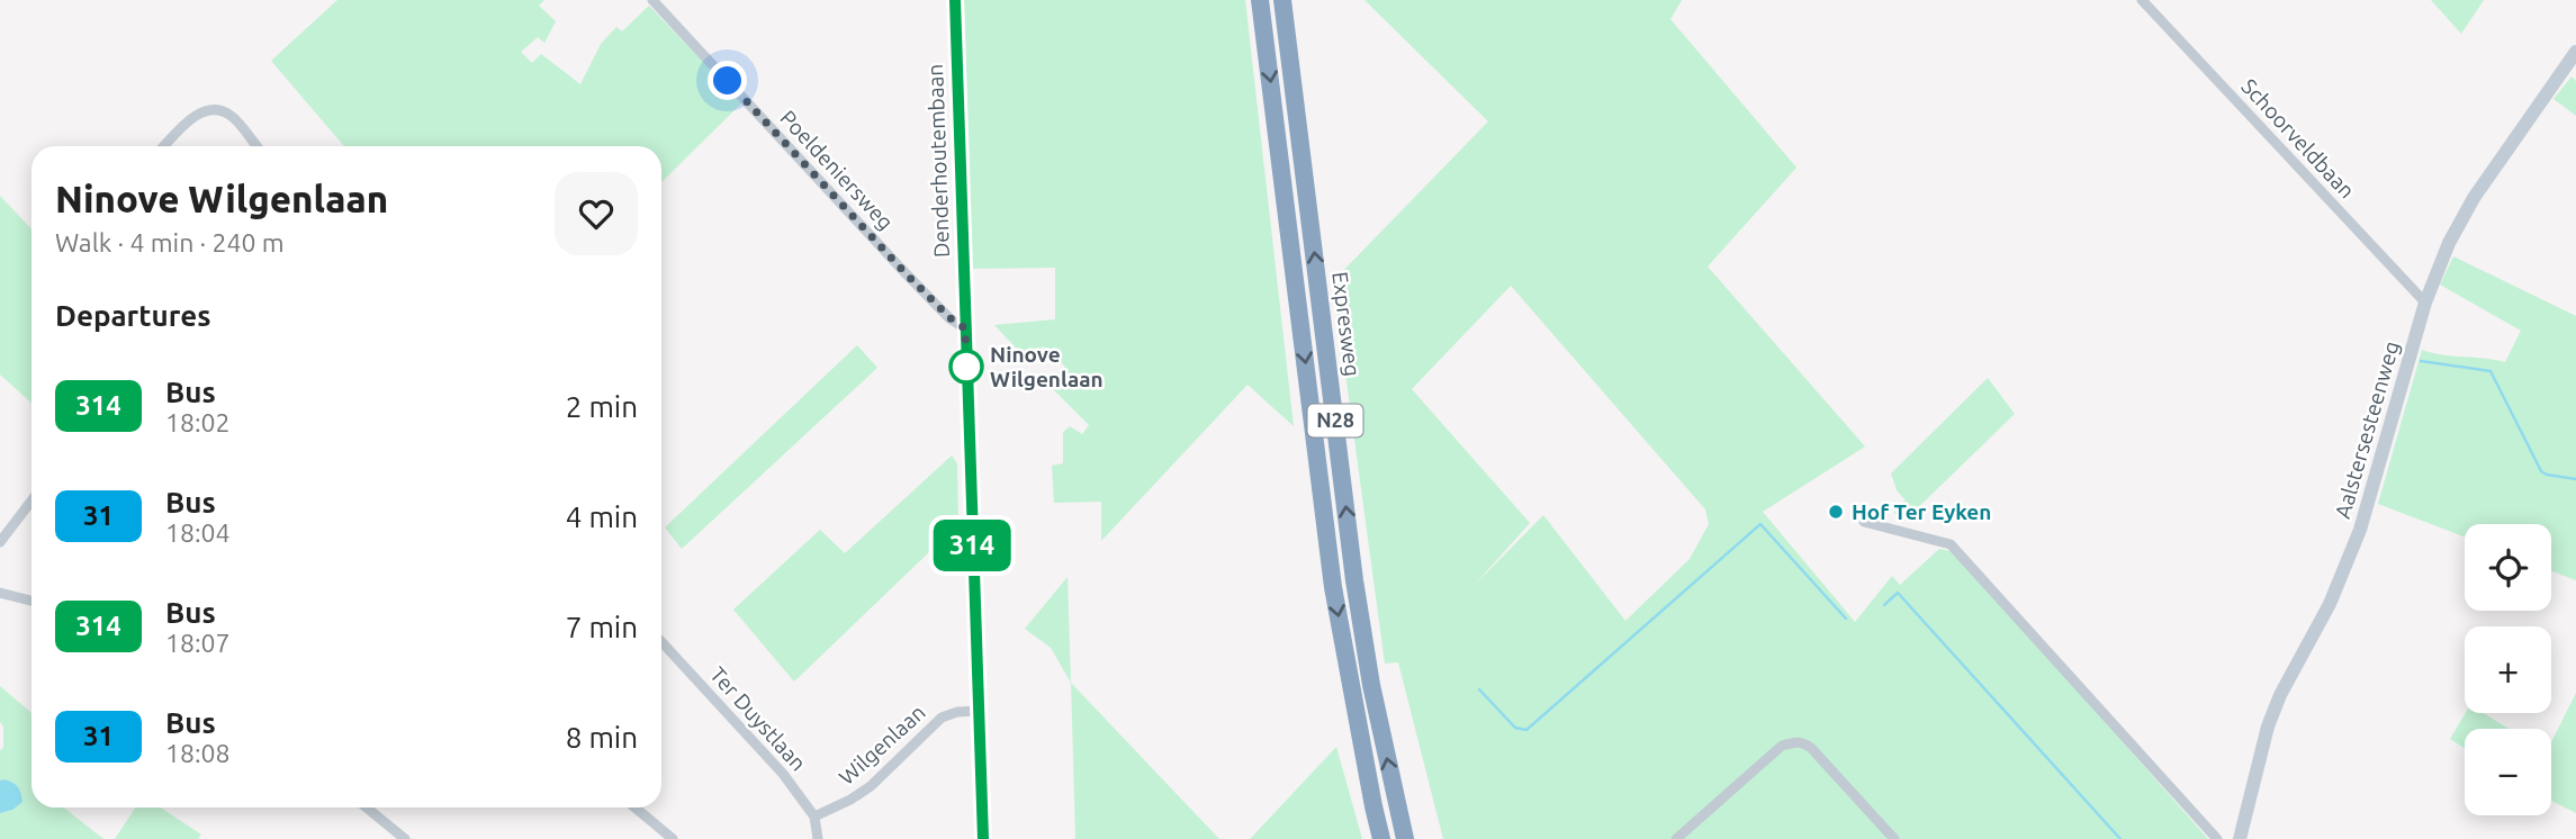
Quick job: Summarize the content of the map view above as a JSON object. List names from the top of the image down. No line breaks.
{"streets":{"highway":["Expresweg","N28"],"main road":["Denderhoutembaan","Aalstersesteenweg"],"street":["Schoorveldbaan","Poeldeniersweg","Ter Duystlaan","Wilgenlaan"]},"crossings":[["Schoorveldbaan","Aalstersesteenweg"],["Denderhoutembaan","Poeldeniersweg"],["Denderhoutembaan","Wilgenlaan"],["Ter Duystlaan","Wilgenlaan"]],"places":["Ninove Wilgenlaan","Hof Ter Eyken"],"lines":["bus line 314"],"page":{"on_map":"314","heading":[["Ninove Wilgenlaan","Walk · 4 min · 240 m"],"Departures"],"list":[{"mark":"314","name":"Bus","note":"18:02","value":"2 min"},{"mark":"31","name":"Bus","note":"18:04","value":"4 min"},{"mark":"314","name":"Bus","note":"18:07","value":"7 min"},{"mark":"31","name":"Bus","note":"18:08","value":"8 min"}],"map_buttons":["+","−"]}}
